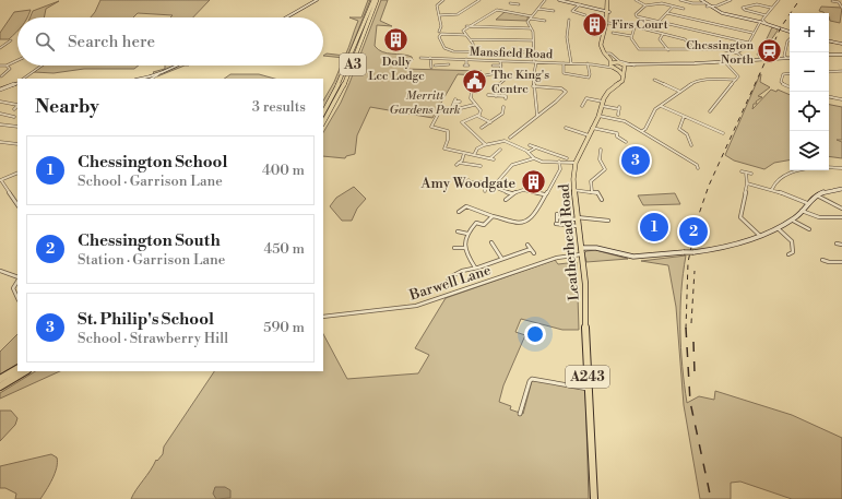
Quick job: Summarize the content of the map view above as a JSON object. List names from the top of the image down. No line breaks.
{"streets":{"highway":["A3","Leatherhead Road","A243"],"street":["Mansfield Road","Barwell Lane"]},"crossings":[["Leatherhead Road","Barwell Lane"],["Leatherhead Road","A243"]],"parks":["Merritt Gardens Park"],"places":{"building":["Firs Court","Dolly Lee Lodge","Amy Woodgate"],"station":["Chessington North"],"public building":["The King's Centre"]},"page":{"map_buttons":["+","−"],"search":"Search here","heading":["Nearby","3 results"],"list":[{"mark":"1","name":"Chessington School","note":"School · Garrison Lane","value":"400 m"},{"mark":"2","name":"Chessington South","note":"Station · Garrison Lane","value":"450 m"},{"mark":"3","name":"St. Philip's School","note":"School · Strawberry Hill","value":"590 m"}],"pins":["3","1","2"]}}
